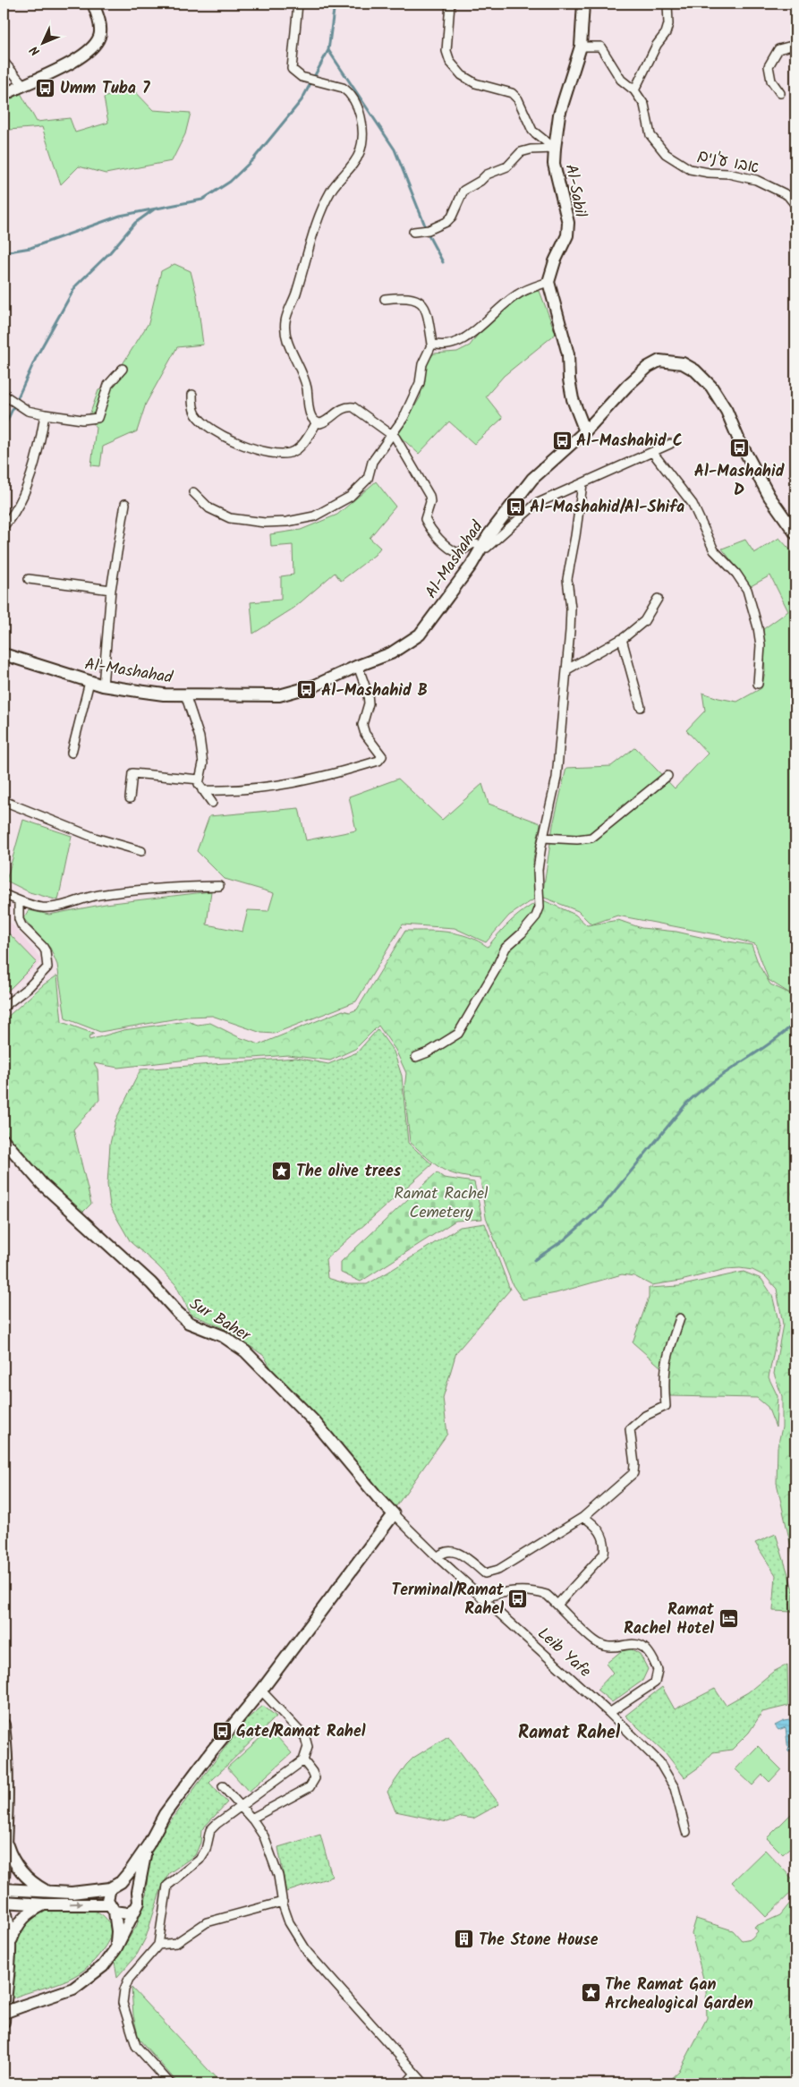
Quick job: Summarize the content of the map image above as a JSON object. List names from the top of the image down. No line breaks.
{"streets":{"street":["אבו ע'נים","Al-Sabil","Al-Mashahad","Sur Baher","Leib Yafe"]},"crossings":[["אבו ע'נים","Al-Sabil"],["Sur Baher","Leib Yafe"]],"districts":["Ramat Rahel"],"parks":["Ramat Rachel Cemetery"],"places":{"bus stop":["Umm Tuba 7","Al-Mashahid C","Al-Mashahid D","Al-Mashahid/Al-Shifa","Al-Mashahid B","Terminal/Ramat Rahel","Gate/Ramat Rahel"],"place":["The olive trees","The Ramat Gan Archealogical Garden"],"hotel":["Ramat Rachel Hotel"],"building":["The Stone House"]},"north":"bottom left"}
